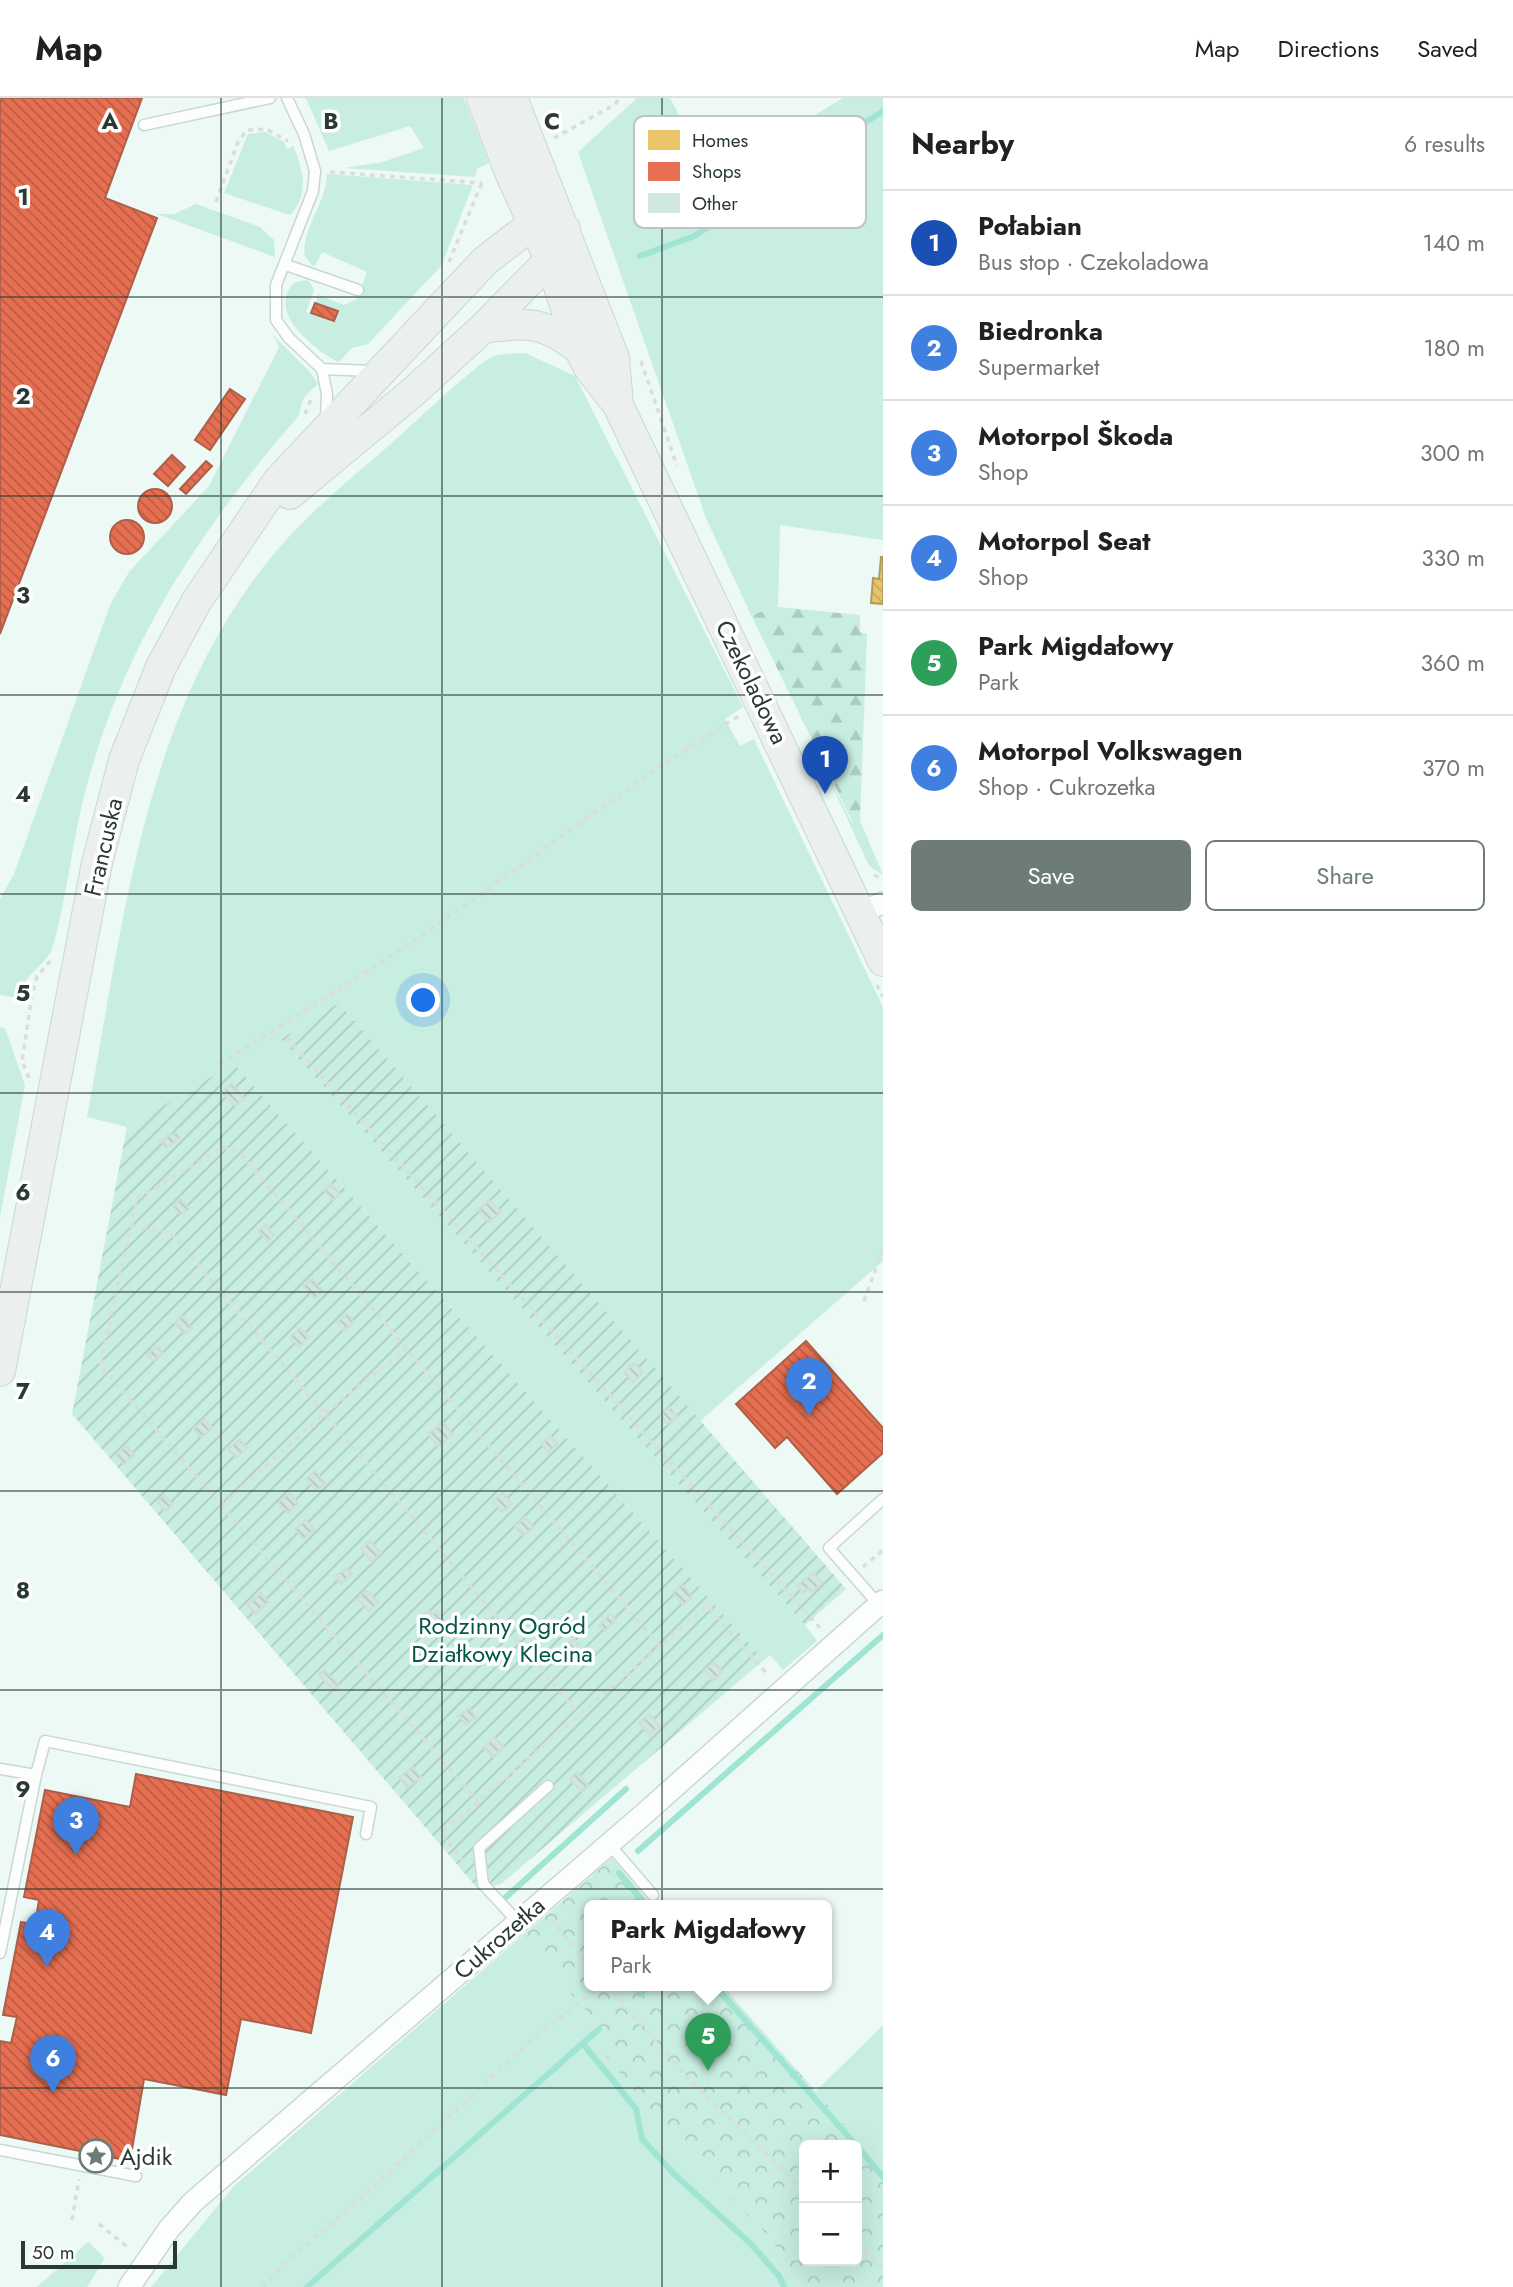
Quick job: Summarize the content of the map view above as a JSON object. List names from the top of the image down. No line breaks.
{"streets":{"main road":["Czekoladowa","Francuska"],"street":["Cukrozetka"]},"parks":["Rodzinny Ogród Działkowy Klecina"],"places":{"place":["Ajdik"]},"legend":["Homes","Shops","Other"],"scale_bar":"50 m","page":{"header":"Map","nav":["Map","Directions","Saved"],"heading":["Nearby","6 results"],"list":[{"mark":"1","name":"Połabian","note":"Bus stop · Czekoladowa","value":"140 m"},{"mark":"2","name":"Biedronka","note":"Supermarket","value":"180 m"},{"mark":"3","name":"Motorpol Škoda","note":"Shop","value":"300 m"},{"mark":"4","name":"Motorpol Seat","note":"Shop","value":"330 m"},{"mark":"5","name":"Park Migdałowy","note":"Park","value":"360 m"},{"mark":"6","name":"Motorpol Volkswagen","note":"Shop · Cukrozetka","value":"370 m"}],"pins":["1","2","3","4","5","6"],"buttons":["Save","Share"],"popup":["Park Migdałowy","Park"],"map_buttons":["+","−"],"scale":"50 m"},"grid":{"columns":["A","B","C"],"rows":["1","2","3","4","5","6","7","8","9"]}}
